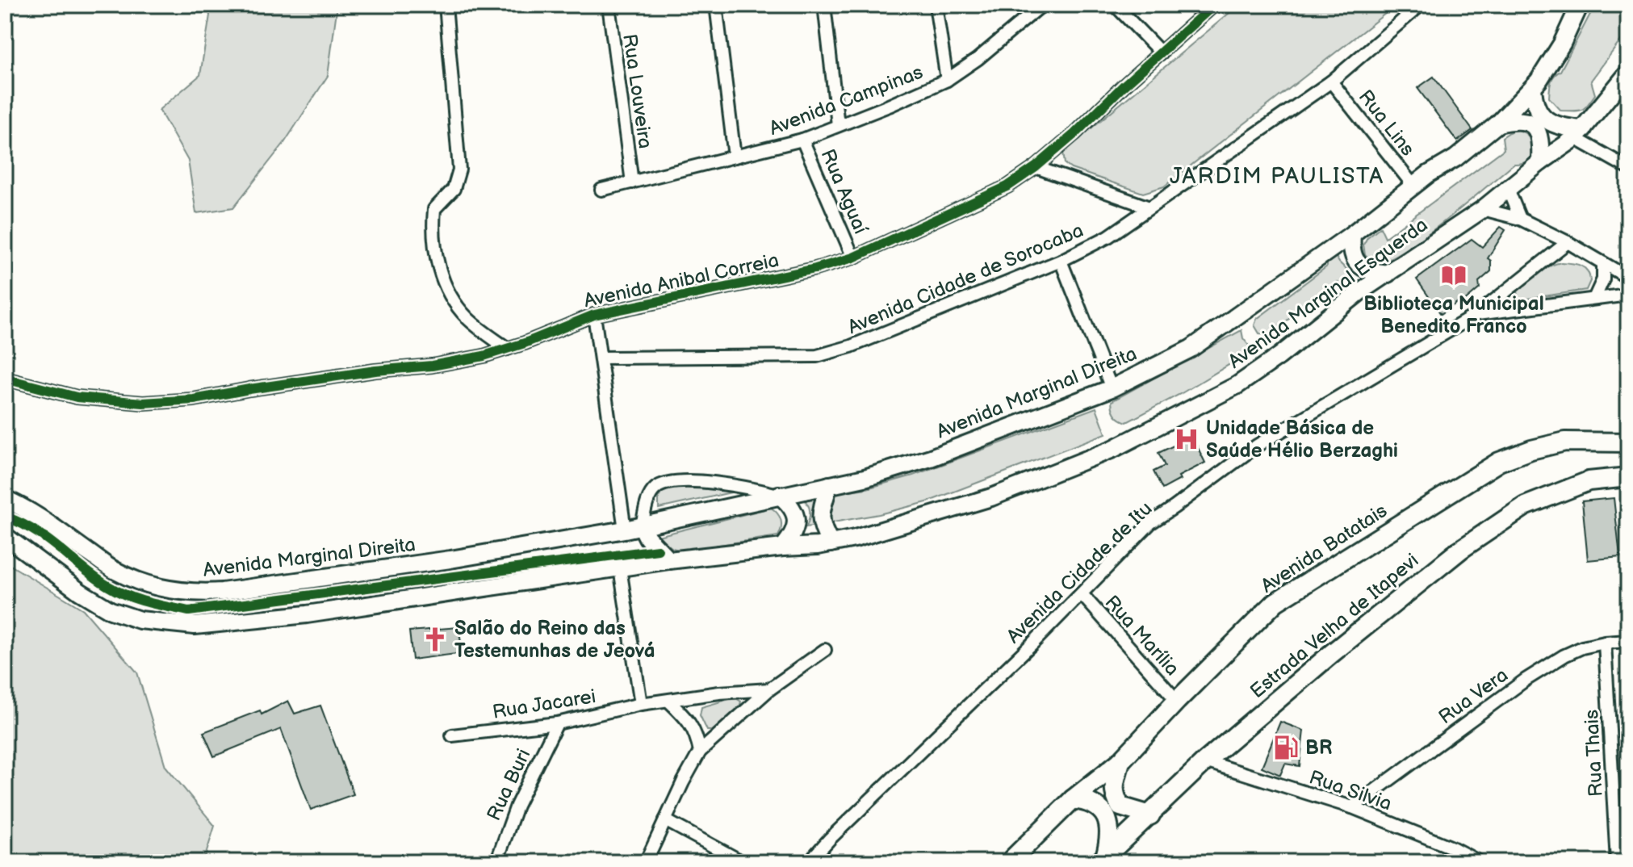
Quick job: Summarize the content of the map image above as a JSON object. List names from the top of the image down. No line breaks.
{"streets":{"main road":["Avenida Marginal Esquerda","Avenida Marginal Direita","Avenida Batatais","Estrada Velha de Itapevi"],"street":["Rua Louveira","Avenida Campinas","Rua Lins","Rua Aguaí","Avenida Cidade de Sorocaba","Avenida Anibal Correia","Avenida Cidade de Itu","Rua Marília","Rua Vera","Rua Jacarei","Rua Thais","Rua Buri","Rua Silvia"]},"crossings":[["Rua Louveira","Avenida Campinas"],["Avenida Campinas","Rua Aguaí"],["Rua Lins","Avenida Cidade de Sorocaba"],["Rua Lins","Avenida Marginal Direita"],["Rua Aguaí","Avenida Anibal Correia"],["Avenida Batatais","Rua Marília"],["Avenida Cidade de Itu","Rua Marília"],["Estrada Velha de Itapevi","Rua Silvia"],["Rua Vera","Rua Thais"],["Rua Vera","Rua Silvia"],["Rua Jacarei","Rua Buri"]],"districts":["JARDIM PAULISTA"],"places":{"library":["Biblioteca Municipal Benedito Franco"],"hospital":["Unidade Básica de Saúde Hélio Berzaghi"],"church":["Salão do Reino das Testemunhas de Jeová"],"fuel station":["BR"]}}
